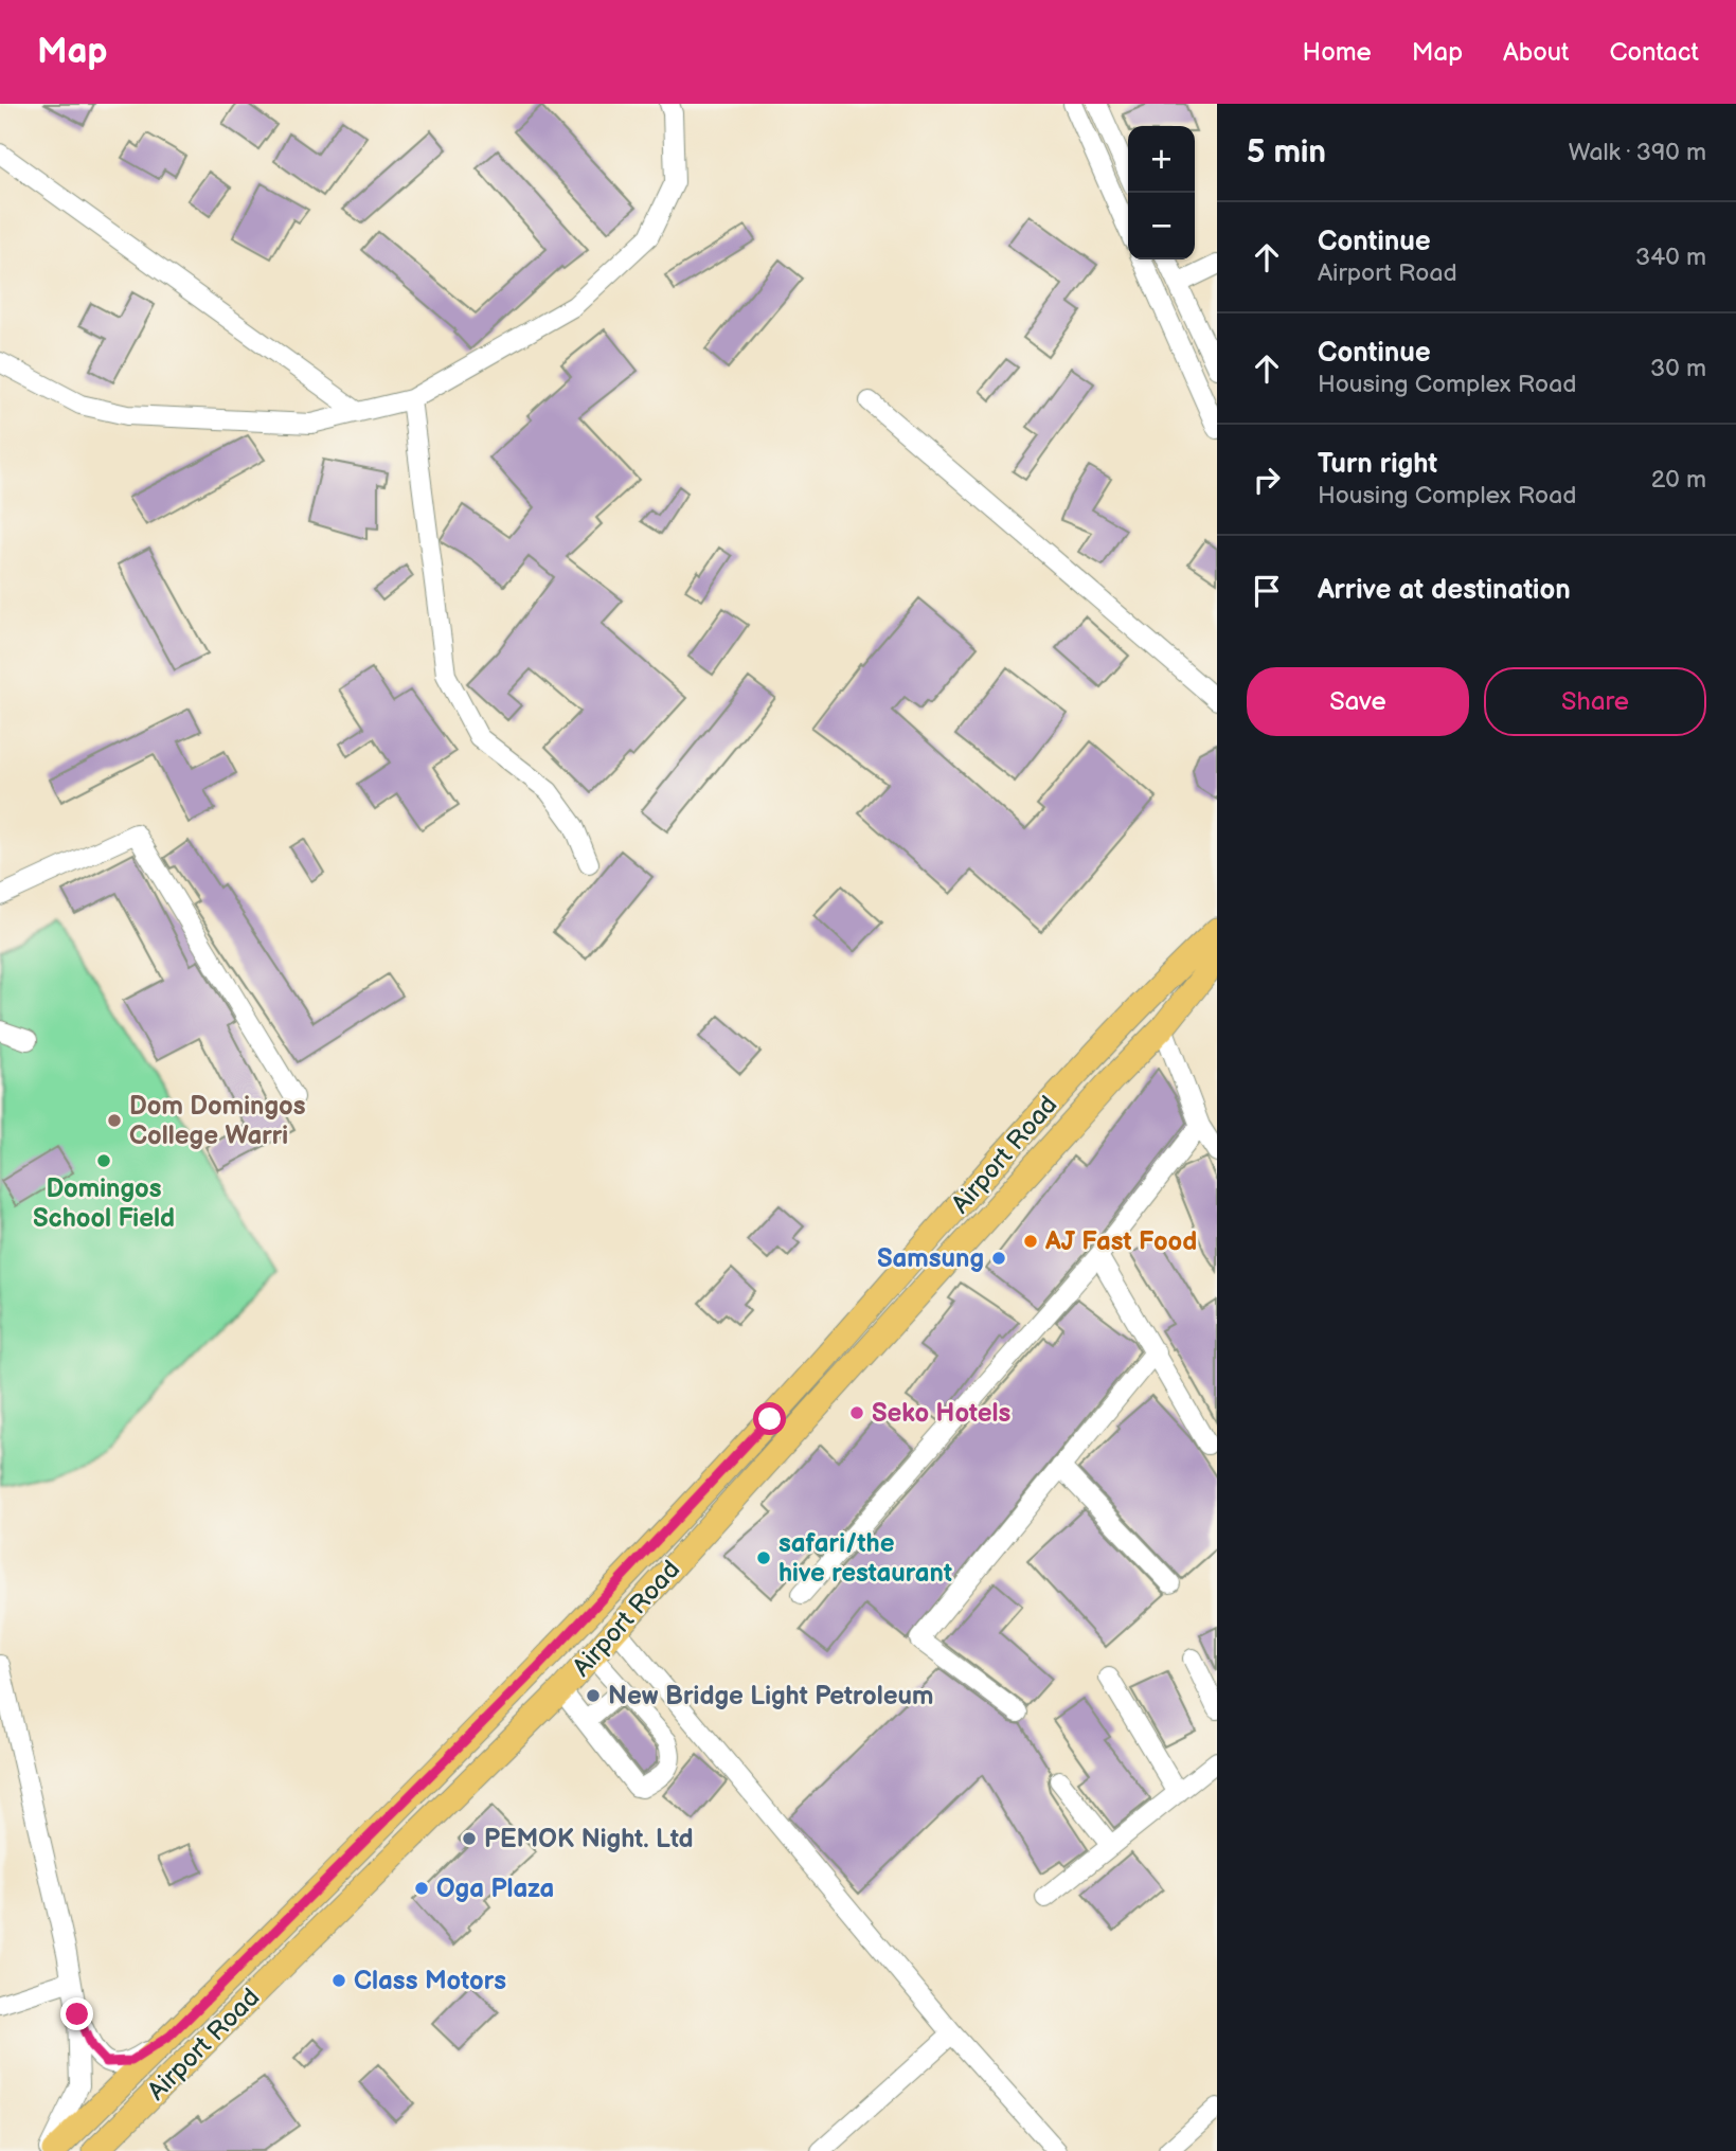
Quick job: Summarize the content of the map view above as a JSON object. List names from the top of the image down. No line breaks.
{"streets":{"main road":["Airport Road"]},"places":["Dom Domingos College Warri","Domingos School Field","AJ Fast Food","Samsung","Seko Hotels","safari/the hive restaurant","New Bridge Light Petroleum","PEMOK Night. Ltd","Oga Plaza","Class Motors"],"page":{"header":"Map","nav":["Home","Map","About","Contact"],"heading":["5 min","Walk · 390 m"],"map_buttons":["+","−"],"list":[["Continue","Airport Road","340 m"],["Continue","Housing Complex Road","30 m"],["Turn right","Housing Complex Road","20 m"],"Arrive at destination"],"buttons":["Save","Share"]}}
